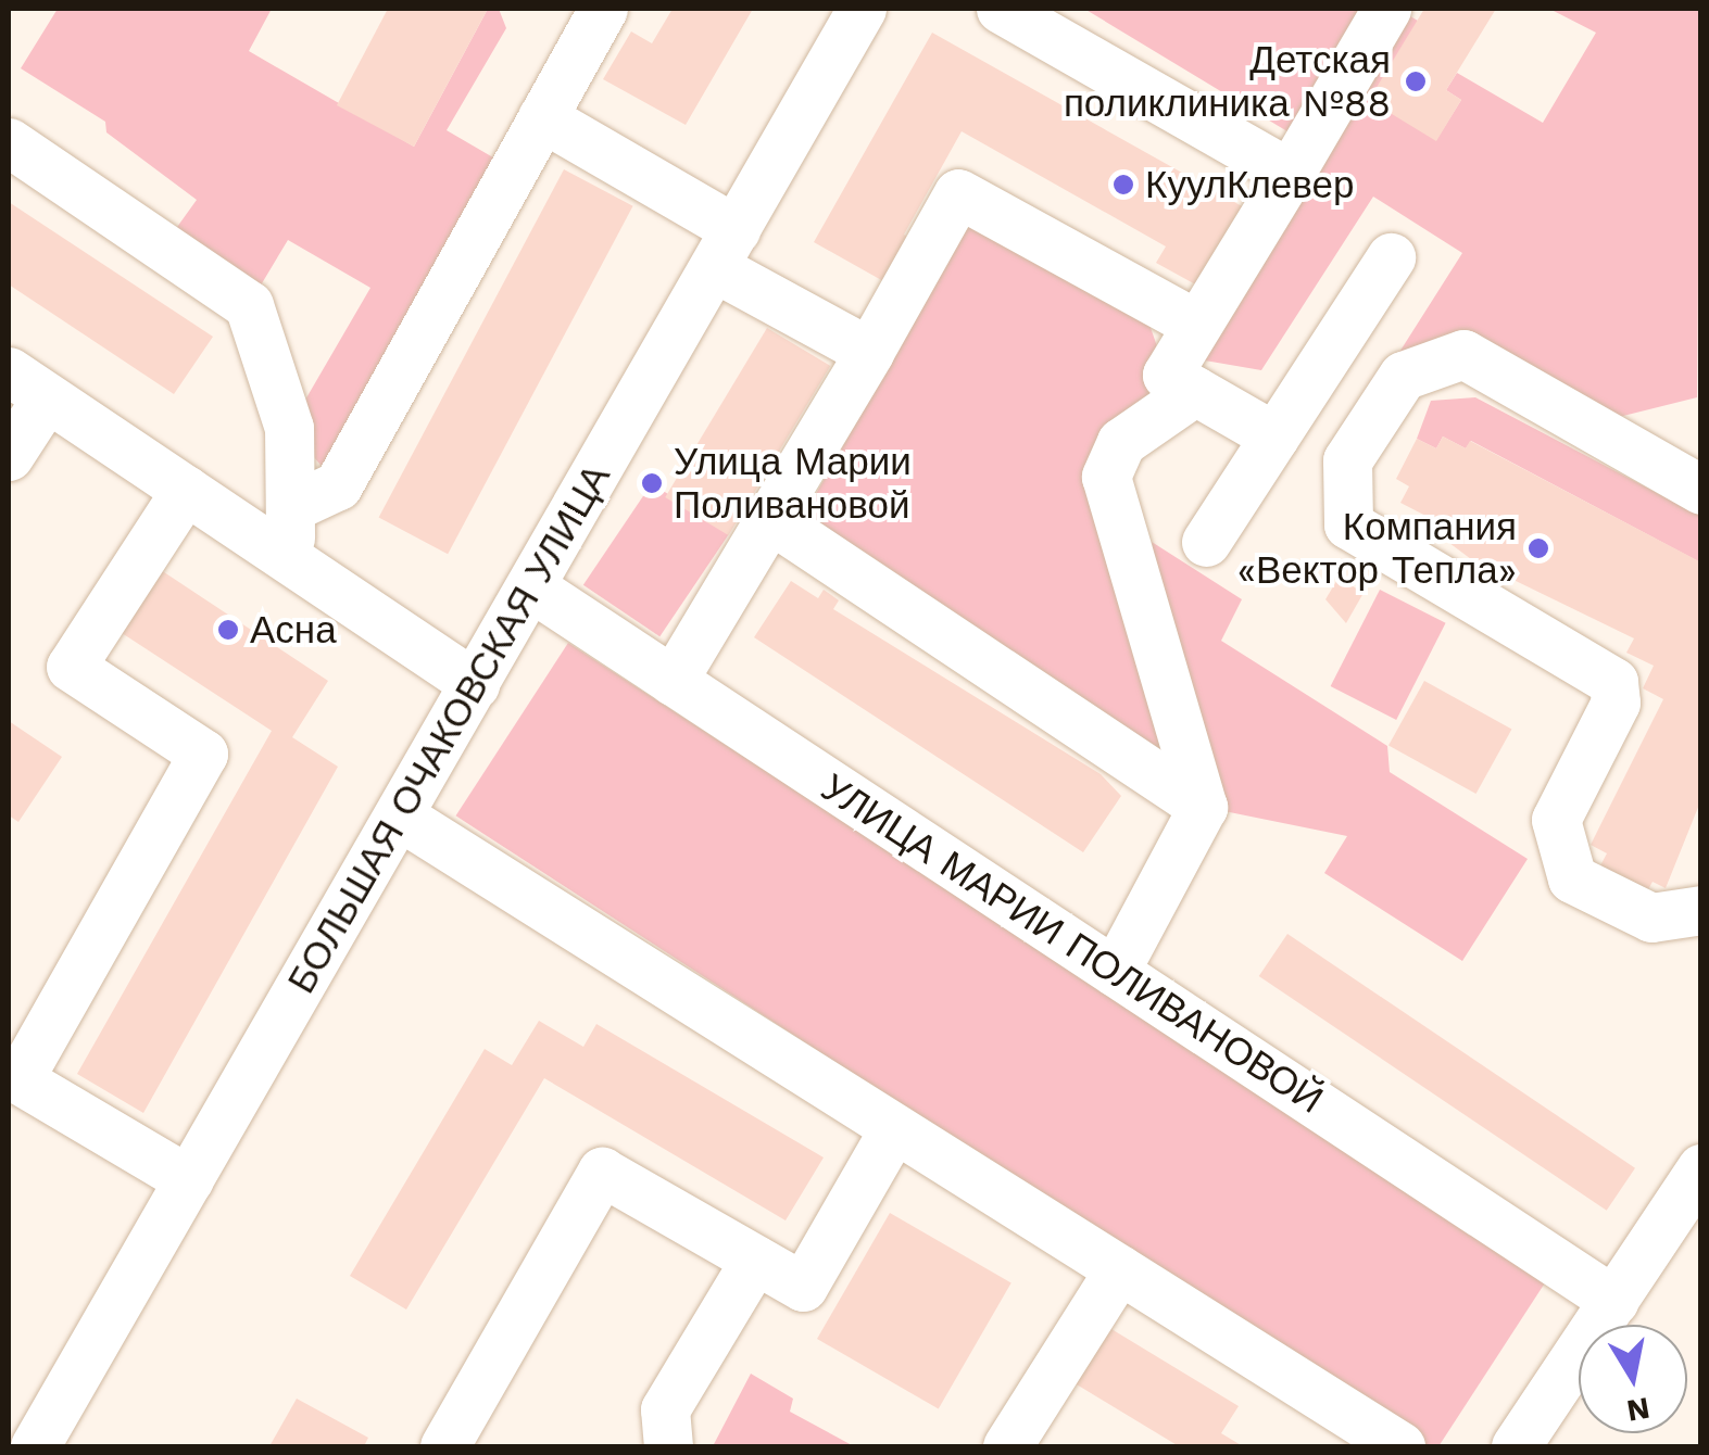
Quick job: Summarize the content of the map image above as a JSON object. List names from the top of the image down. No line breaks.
{"streets":{"street":["БОЛЬШАЯ ОЧАКОВСКАЯ УЛИЦА","УЛИЦА МАРИИ ПОЛИВАНОВОЙ"]},"crossings":[["БОЛЬШАЯ ОЧАКОВСКАЯ УЛИЦА","УЛИЦА МАРИИ ПОЛИВАНОВОЙ"]],"places":["Детская поликлиника №88","КуулКлевер","Улица Марии Поливановой","Компания «Вектор Тепла»","Асна"],"north":"bottom"}
